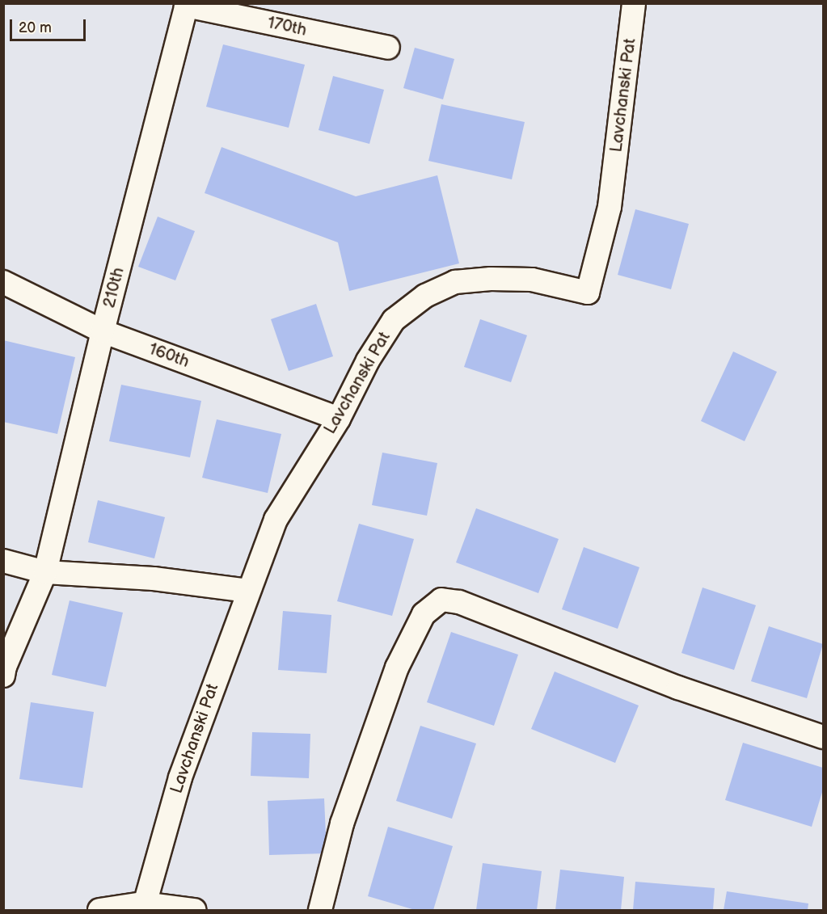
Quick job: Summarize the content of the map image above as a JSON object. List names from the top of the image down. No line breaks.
{"streets":{"street":["170th","Lavchanski Pat","210th","160th"]},"crossings":[["170th","210th"],["Lavchanski Pat","160th"],["210th","160th"]],"scale_bar":"20 m"}
